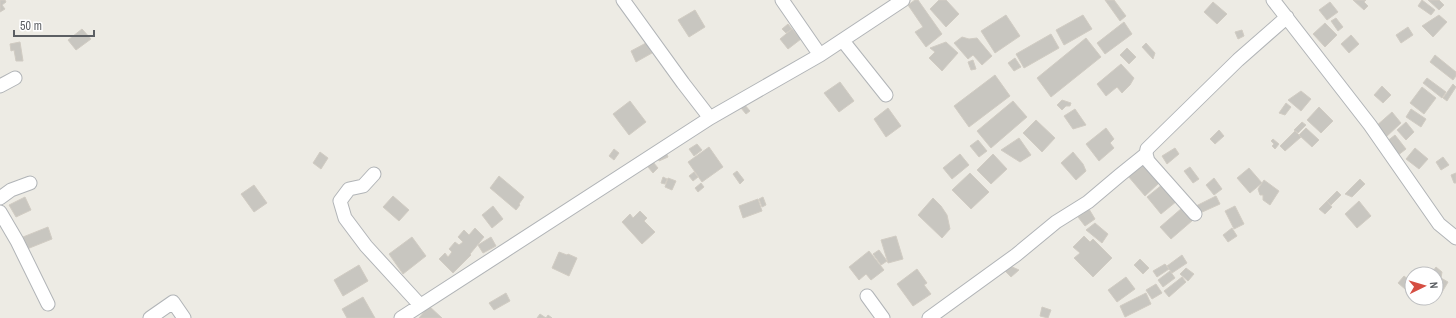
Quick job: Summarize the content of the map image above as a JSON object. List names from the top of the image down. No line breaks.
{"scale_bar":"50 m","north":"right"}
